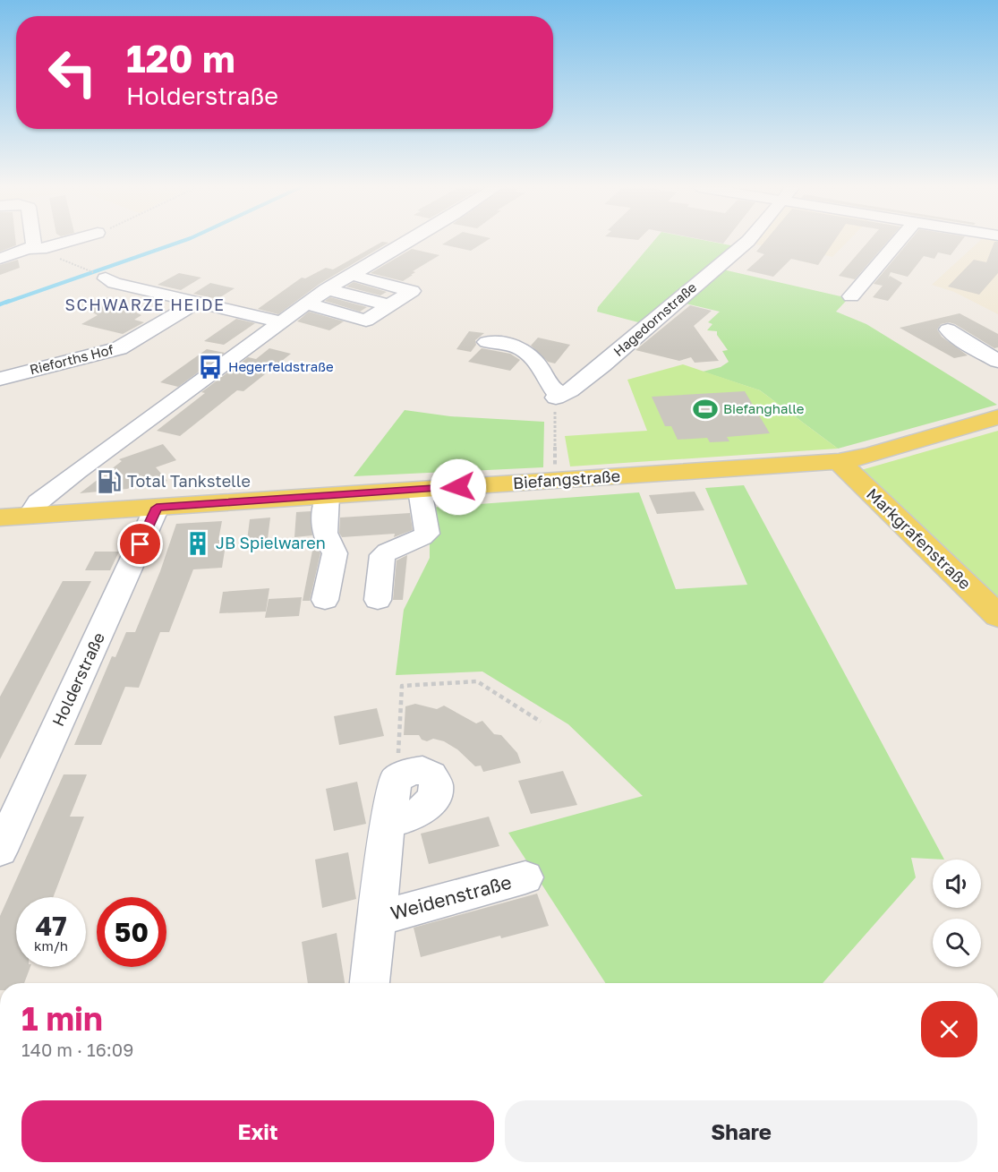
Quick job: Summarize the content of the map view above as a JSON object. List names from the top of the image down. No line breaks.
{"streets":{"main road":["Biefangstraße","Markgrafenstraße"],"street":["Hagedornstraße","Rieforths Hof","Holderstraße","Weidenstraße"]},"crossings":[["Biefangstraße","Markgrafenstraße"],["Biefangstraße","Holderstraße"]],"districts":["SCHWARZE HEIDE"],"places":{"bus stop":["Hegerfeldstraße"],"sports":["Biefanghalle"],"fuel station":["Total Tankstelle"],"building":["JB Spielwaren"]},"page":{"turn":["120 m","Holderstraße"],"speed":"47 km/h","limit":"50","heading":["1 min","140 m · 16:09"],"buttons":["Exit","Share"]}}
